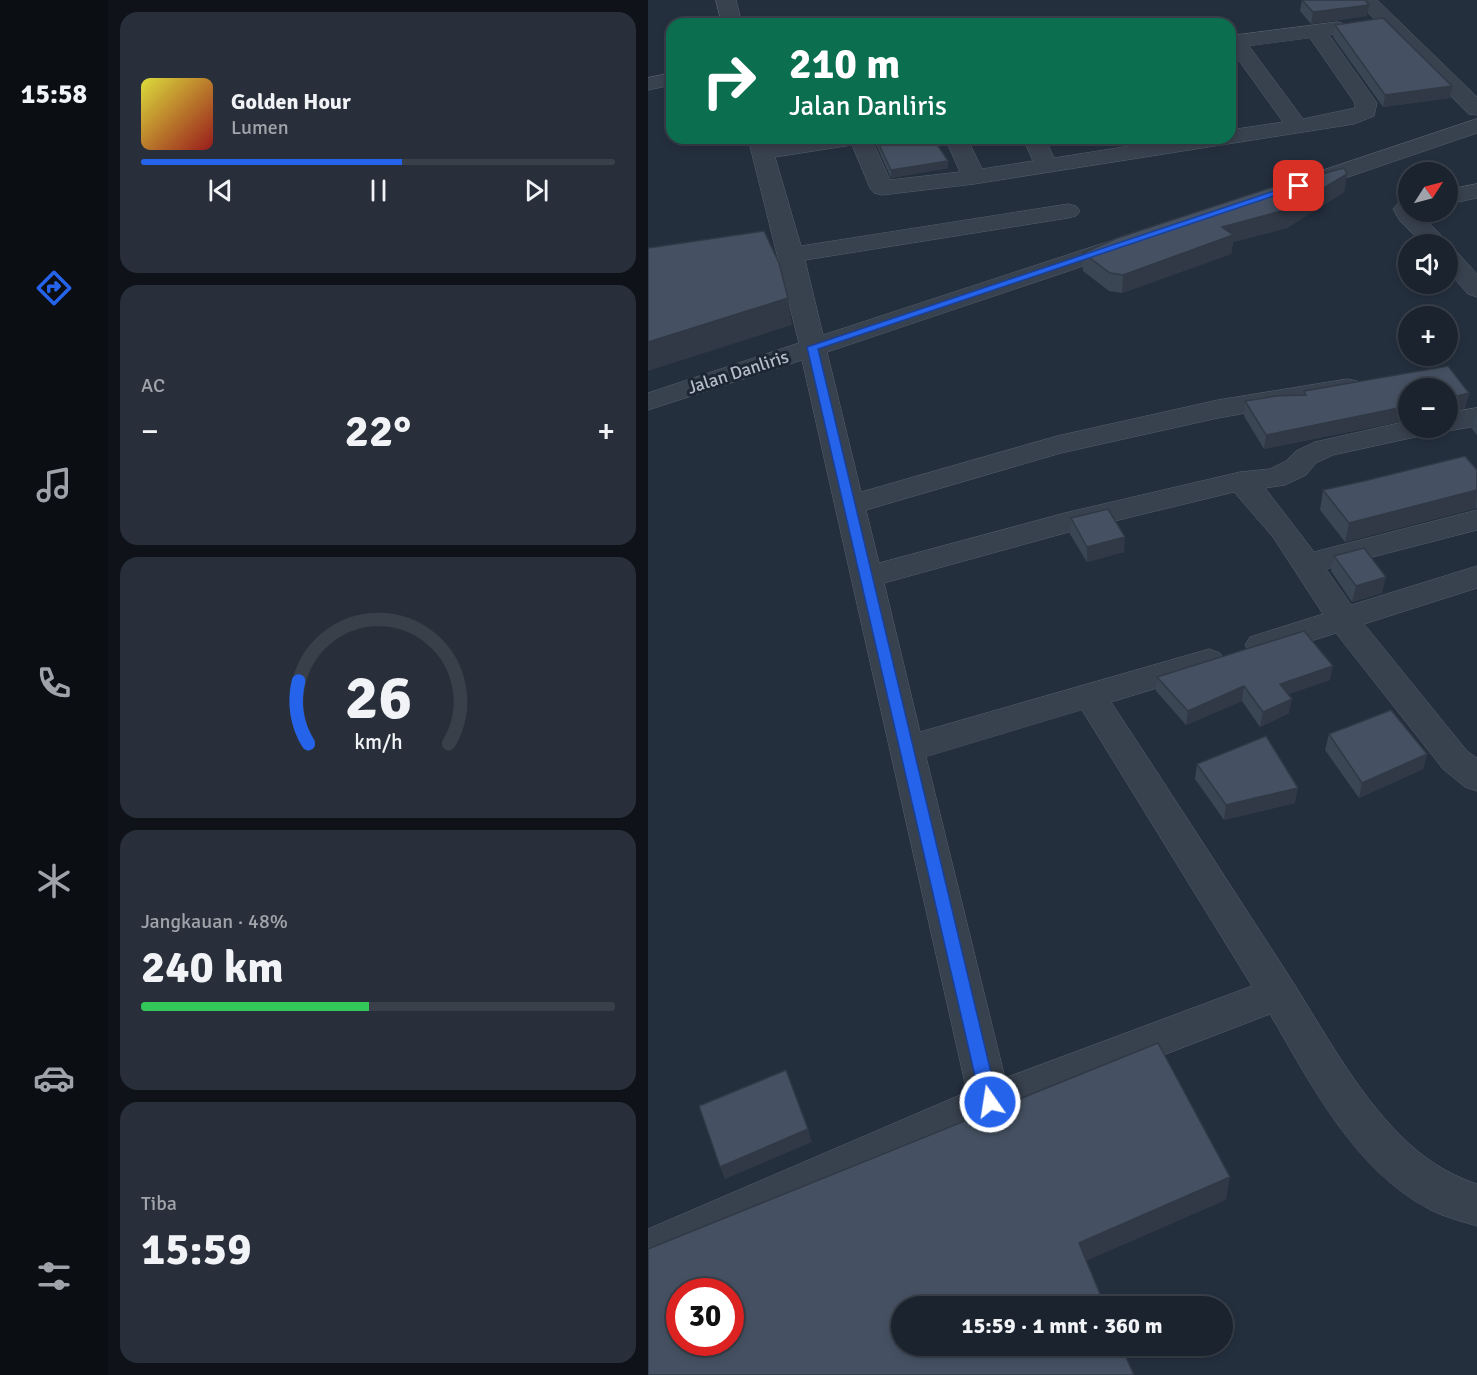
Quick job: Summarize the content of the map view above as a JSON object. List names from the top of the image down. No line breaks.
{"streets":{"street":["Jalan Danliris"]},"north":"top right","page":{"tabs":"15:58","turn":["210 m","Jalan Danliris"],"song":["Golden Hour","Lumen"],"map_buttons":["+","−"],"tile":["AC",["Jangkauan · 48%","240 km"],["Tiba","15:59"]],"heat":["−","22°","+"],"limit":"30","trip":"15:59 · 1 mnt · 360 m","gauge":["26","km/h"]}}
